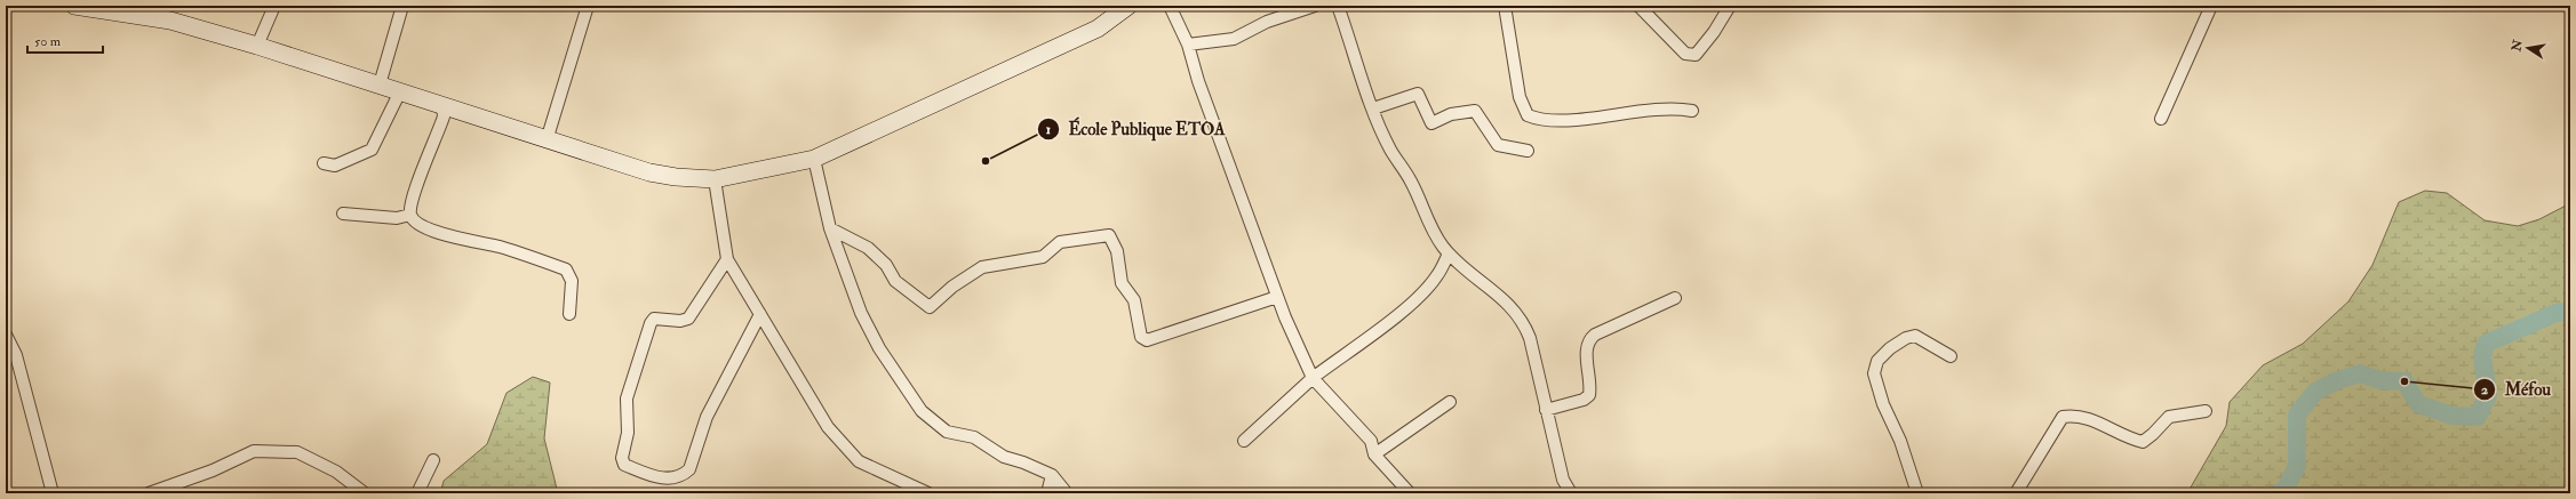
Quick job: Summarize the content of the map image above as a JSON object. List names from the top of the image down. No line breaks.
{"places":["École Publique ETOA","Méfou"],"scale_bar":"50 m","north":"left"}
